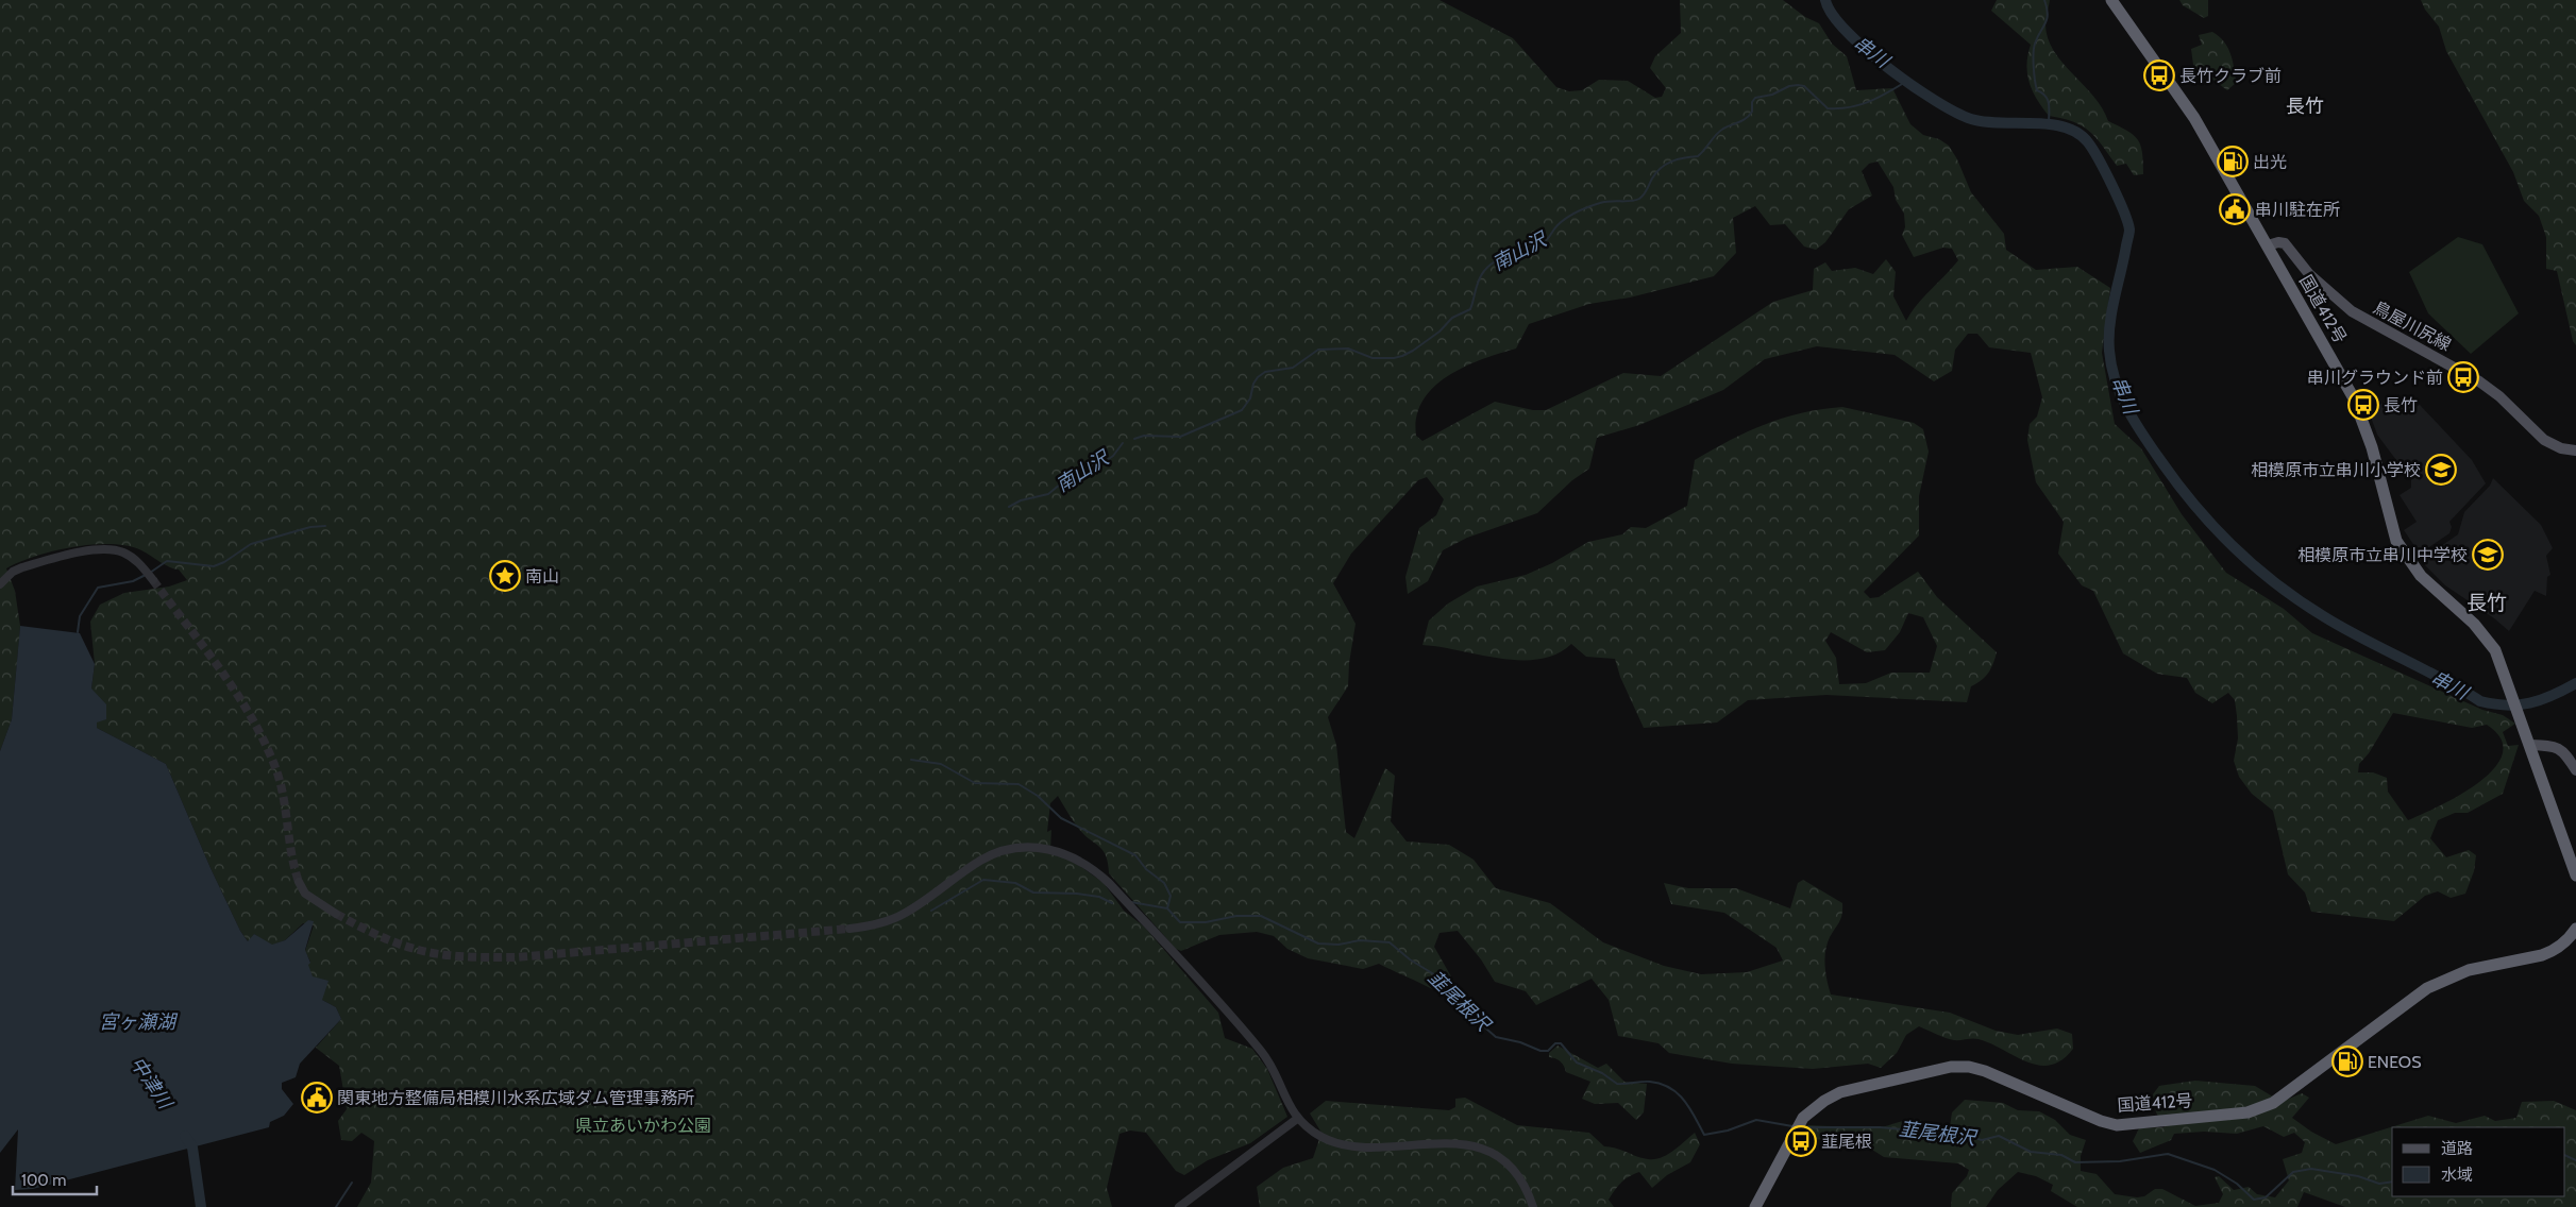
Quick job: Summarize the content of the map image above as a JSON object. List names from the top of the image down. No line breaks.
{"streets":{"highway":["国道412号"],"main road":["鳥屋川尻線"]},"crossings":[["国道412号","鳥屋川尻線"]],"districts":["長竹","長竹"],"water":["串川","南山沢","韮尾根沢","宮ヶ瀬湖","中津川"],"parks":["県立あいかわ公園"],"places":{"bus stop":["長竹クラブ前","串川グラウンド前","長竹","韮尾根"],"fuel station":["出光","ENEOS"],"public building":["串川駐在所","関東地方整備局相模川水系広域ダム管理事務所"],"school or university":["相模原市立串川小学校","相模原市立串川中学校"],"place":["南山"]},"legend":["道路","水域"],"scale_bar":"100 m"}
